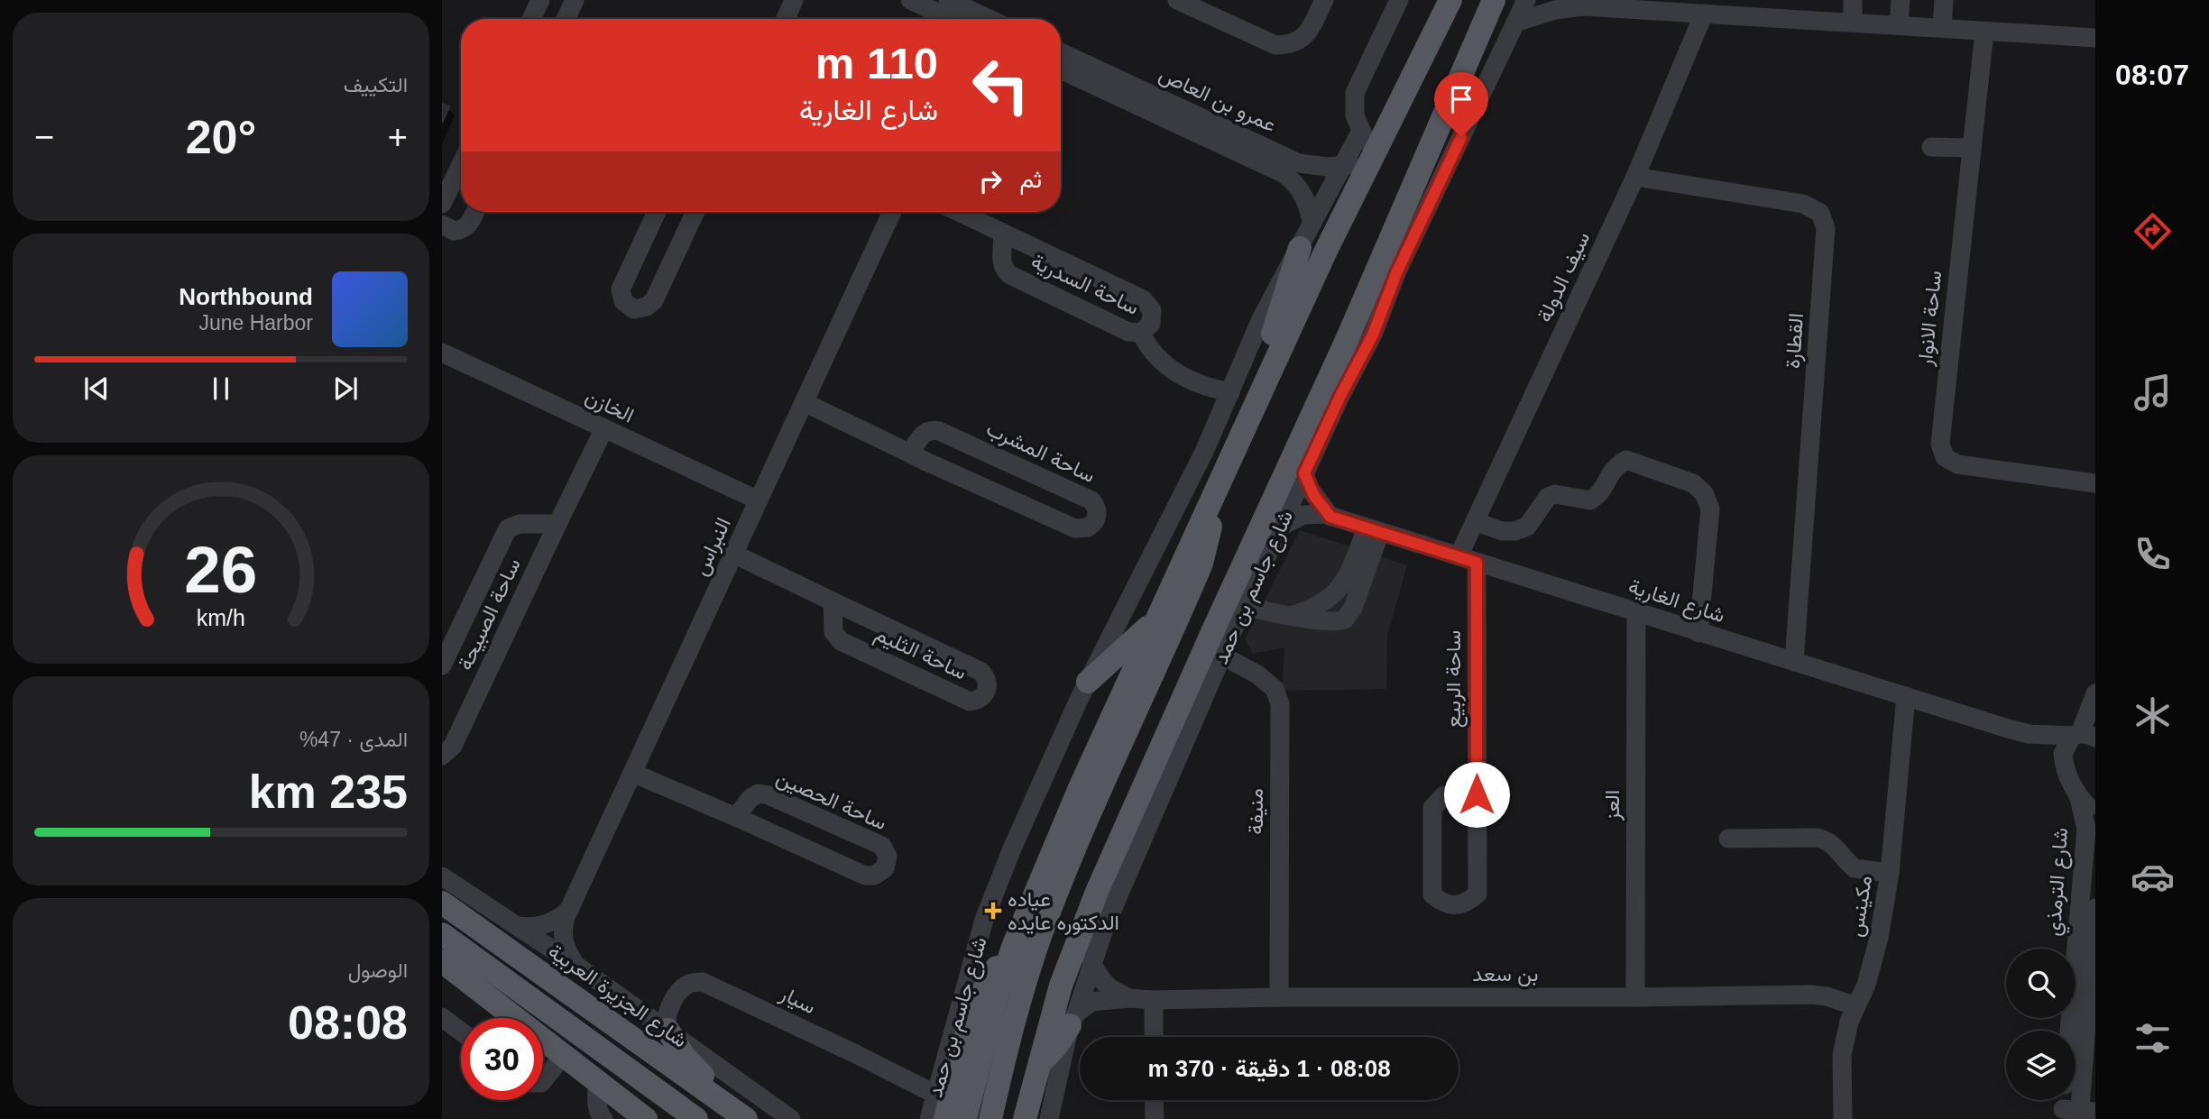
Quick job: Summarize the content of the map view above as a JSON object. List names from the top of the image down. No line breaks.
{"streets":{"main road":["شارع جاسم بن حمد","شارع الجزيرة العربية"],"street":["عمرو بن العاص","سيف الدولة","ساحة السدرية","ساحة الانوار","القطارة","الخازن","ساحة المشرب","النبراس","شارع الغارية","ساحة الصبيحة","ساحة الثليم","ساحة الربيع","ساحة الحصين","العز","منيفة","شارع الترمذي","مكينس","بن سعد","سيار"]},"crossings":[["عمرو بن العاص","شارع جاسم بن حمد"],["سيف الدولة","القطارة"],["سيف الدولة","شارع الغارية"],["سيف الدولة","ساحة الربيع"],["القطارة","شارع الغارية"],["الخازن","النبراس"],["الخازن","ساحة الصبيحة"],["ساحة المشرب","النبراس"],["النبراس","ساحة الثليم"],["النبراس","ساحة الحصين"],["النبراس","شارع الجزيرة العربية"],["شارع جاسم بن حمد","شارع الغارية"],["شارع جاسم بن حمد","منيفة"],["شارع جاسم بن حمد","بن سعد"],["شارع جاسم بن حمد","سيار"],["شارع الغارية","ساحة الربيع"],["شارع الغارية","العز"],["شارع الغارية","شارع الترمذي"],["شارع الغارية","مكينس"],["العز","بن سعد"],["منيفة","بن سعد"],["مكينس","بن سعد"],["شارع الجزيرة العربية","سيار"]],"places":{"health":["عياده الدكتوره عايده"]},"page":{"tabs":"08:07","tile":["التكييف",["المدى · 47%","235 km"],["الوصول","08:08"]],"turn":["110 m","شارع الغارية"],"heat":["−","20°","+"],"then":"ثم","song":["Northbound","June Harbor"],"limit":"30","trip":"08:08 · 1 دقيقة · 370 m","gauge":["26","km/h"]}}
